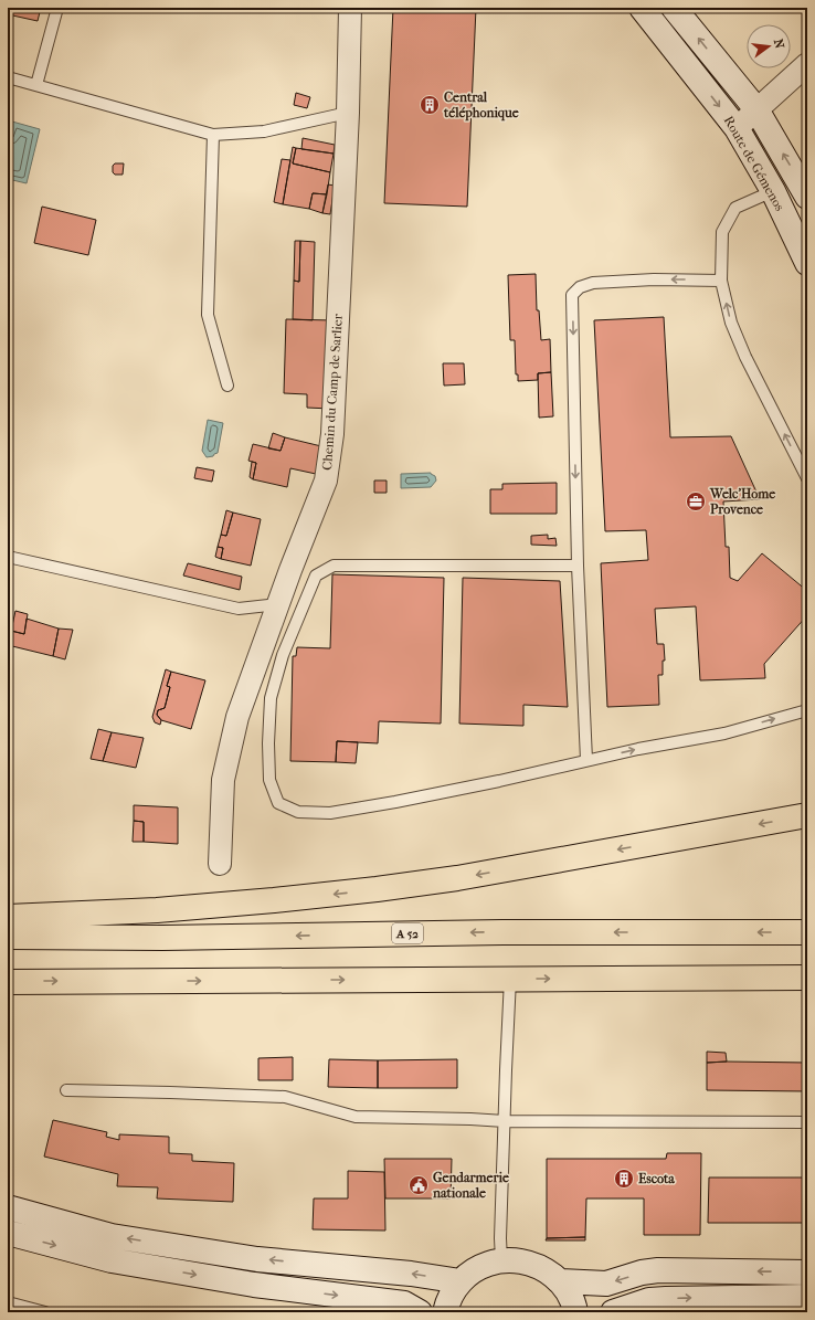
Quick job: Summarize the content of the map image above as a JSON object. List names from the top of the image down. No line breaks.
{"streets":{"highway":["A 52"],"main road":["Route de Gémenos"],"street":["Chemin du Camp de Sarlier"]},"places":{"building":["Central téléphonique","Escota"],"office":["Welc'Home Provence"],"public building":["Gendarmerie nationale"]},"north":"right"}
